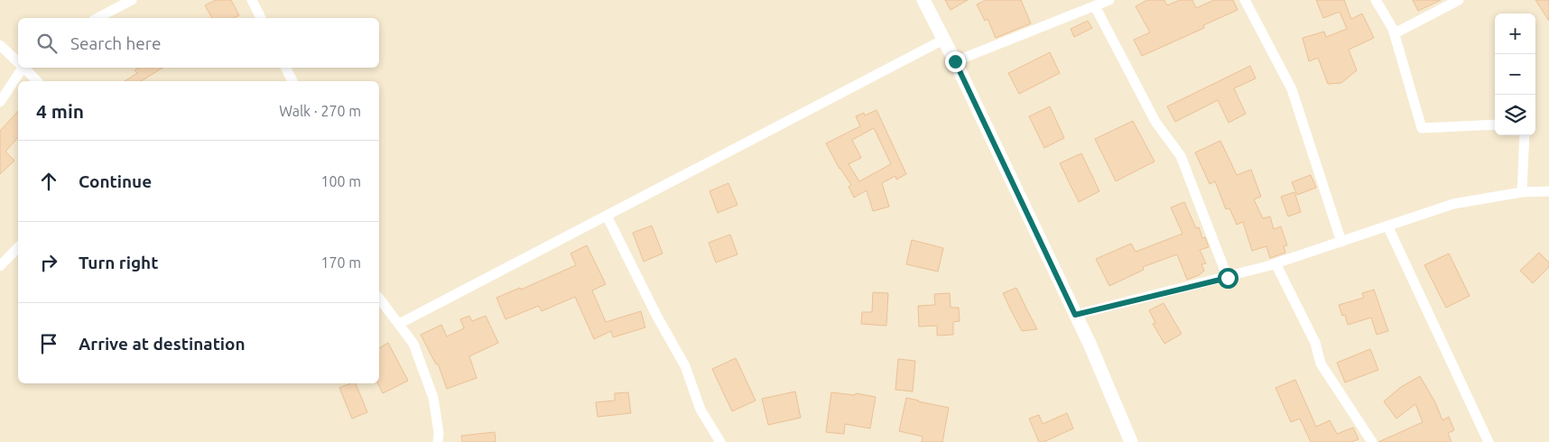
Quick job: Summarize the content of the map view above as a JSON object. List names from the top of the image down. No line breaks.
{"page":{"map_buttons":["+","−"],"search":"Search here","heading":["4 min","Walk · 270 m"],"list":[["Continue","100 m"],["Turn right","170 m"],"Arrive at destination"]}}
